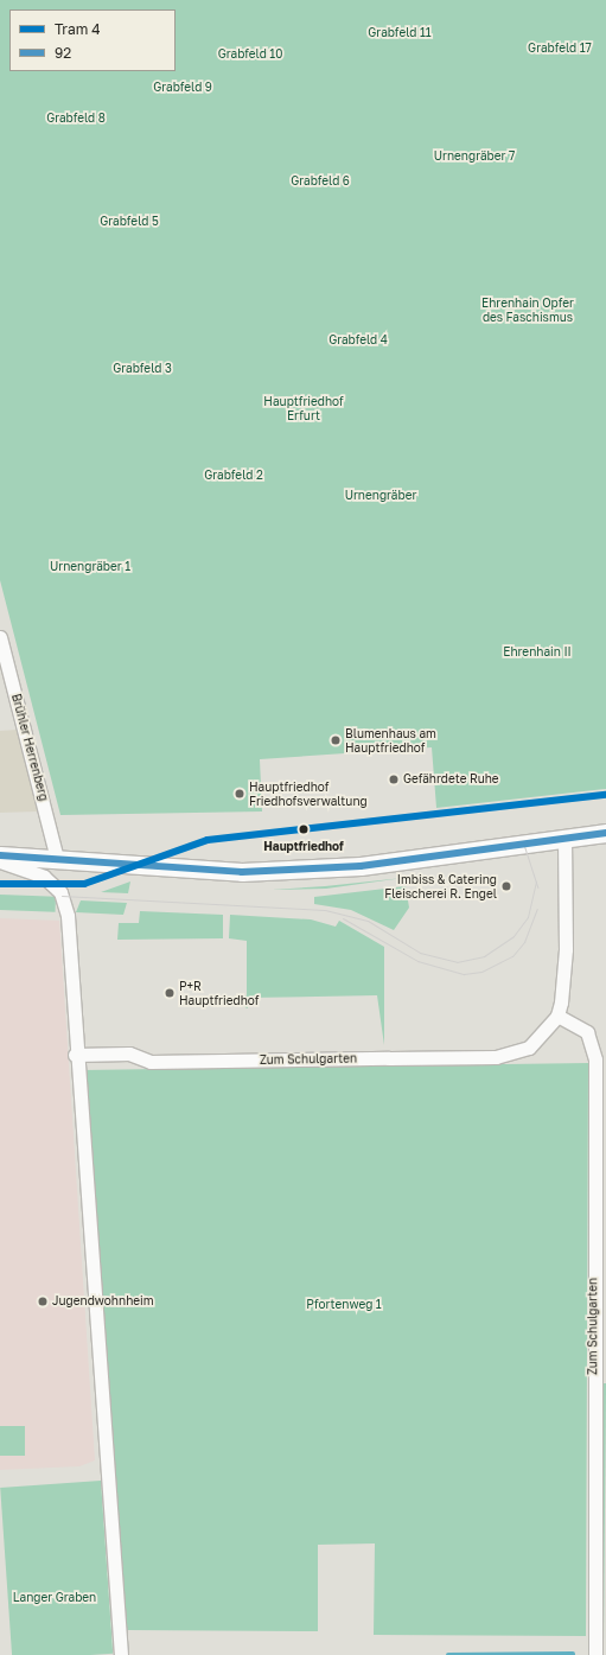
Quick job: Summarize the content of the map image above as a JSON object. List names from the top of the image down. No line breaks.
{"streets":{"street":["Brühler Herrenberg","Zum Schulgarten"]},"parks":["Grabfeld 11","Grabfeld 17","Grabfeld 10","Grabfeld 9","Grabfeld 8","Urnengräber 7","Grabfeld 6","Grabfeld 5","Ehrenhain Opfer des Faschismus","Grabfeld 4","Grabfeld 3","Hauptfriedhof Erfurt","Grabfeld 2","Urnengräber","Urnengräber 1","Ehrenhain II","Pfortenweg 1","Langer Graben"],"places":["Blumenhaus am Hauptfriedhof","Gefährdete Ruhe","Hauptfriedhof Friedhofsverwaltung","Hauptfriedhof","Imbiss & Catering Fleischerei R. Engel","P+R Hauptfriedhof","Jugendwohnheim"],"lines":["tram line 4","transit line 92"],"legend":["Tram 4","92"]}
